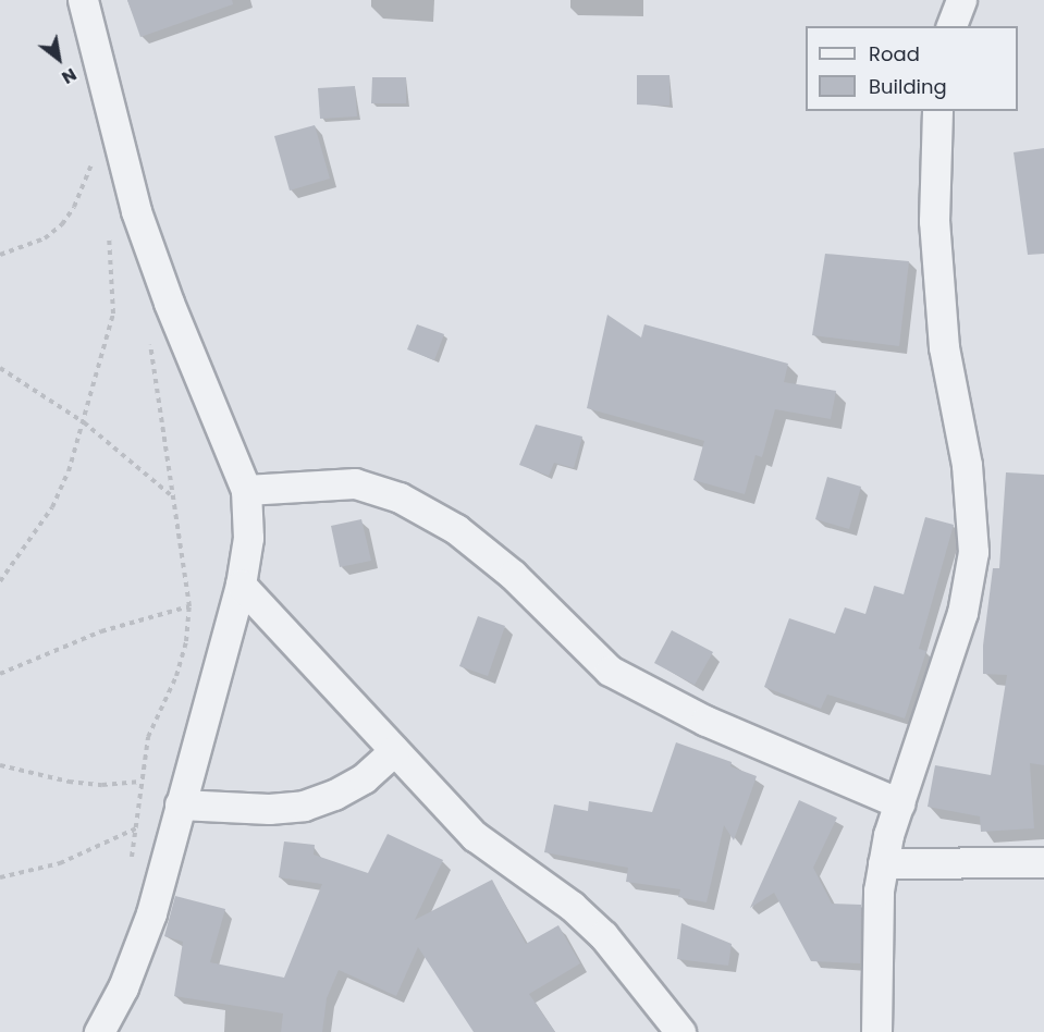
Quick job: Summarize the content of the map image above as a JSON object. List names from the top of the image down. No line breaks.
{"legend":["Road","Building"],"north":"bottom right"}
